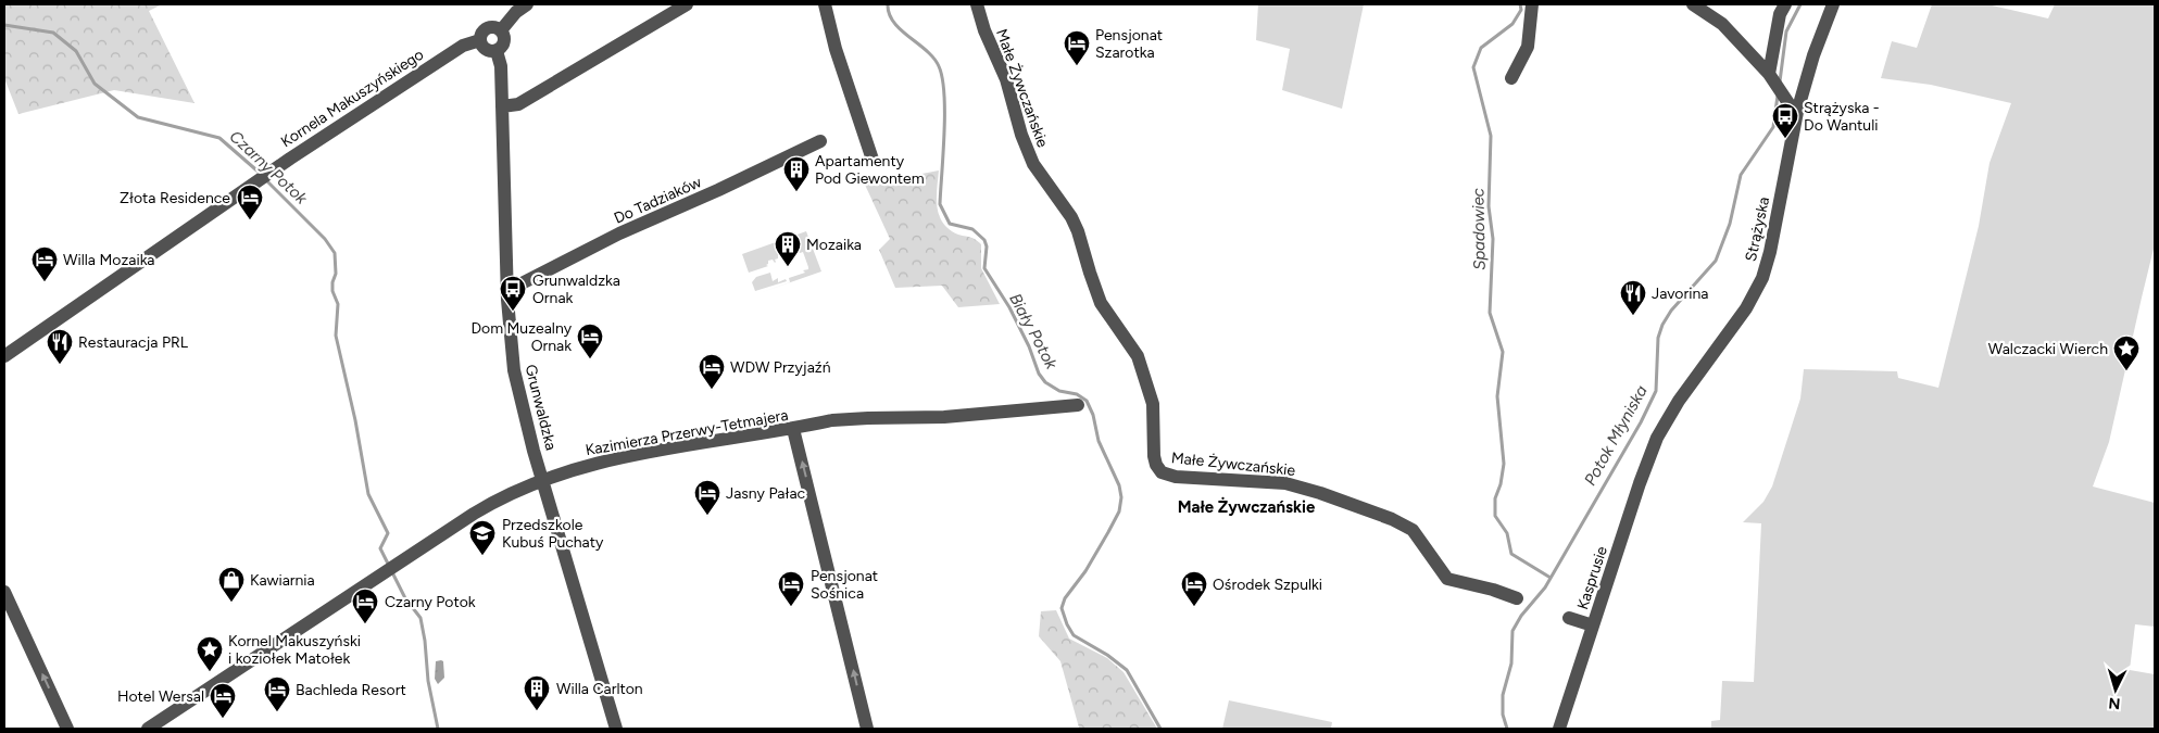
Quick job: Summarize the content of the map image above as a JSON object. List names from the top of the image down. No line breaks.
{"streets":{"street":["Małe Żywczańskie","Kornela Makuszyńskiego","Do Tadziaków","Strążyska","Grunwaldzka","Kazimierza Przerwy-Tetmajera","Kasprusie"]},"crossings":[["Kornela Makuszyńskiego","Grunwaldzka"],["Do Tadziaków","Grunwaldzka"],["Strążyska","Kasprusie"],["Grunwaldzka","Kazimierza Przerwy-Tetmajera"]],"districts":["Małe Żywczańskie"],"water":["Czarny Potok","Spadowiec","Biały Potok","Potok Młyniska"],"places":{"hotel":["Pensjonat Szarotka","Złota Residence","Willa Mozaika","Dom Muzealny Ornak","WDW Przyjaźń","Jasny Pałac","Pensjonat Sośnica","Ośrodek Szpulki","Czarny Potok","Bachleda Resort","Hotel Wersal"],"bus stop":["Strążyska - Do Wantuli","Grunwaldzka Ornak"],"building":["Apartamenty Pod Giewontem","Mozaika","Willa Carlton"],"restaurant":["Javorina","Restauracja PRL"],"place":["Walczacki Wierch","Kornel Makuszyński i koziołek Matołek"],"school or university":["Przedszkole Kubuś Puchaty"],"shop":["Kawiarnia"]},"north":"bottom"}
